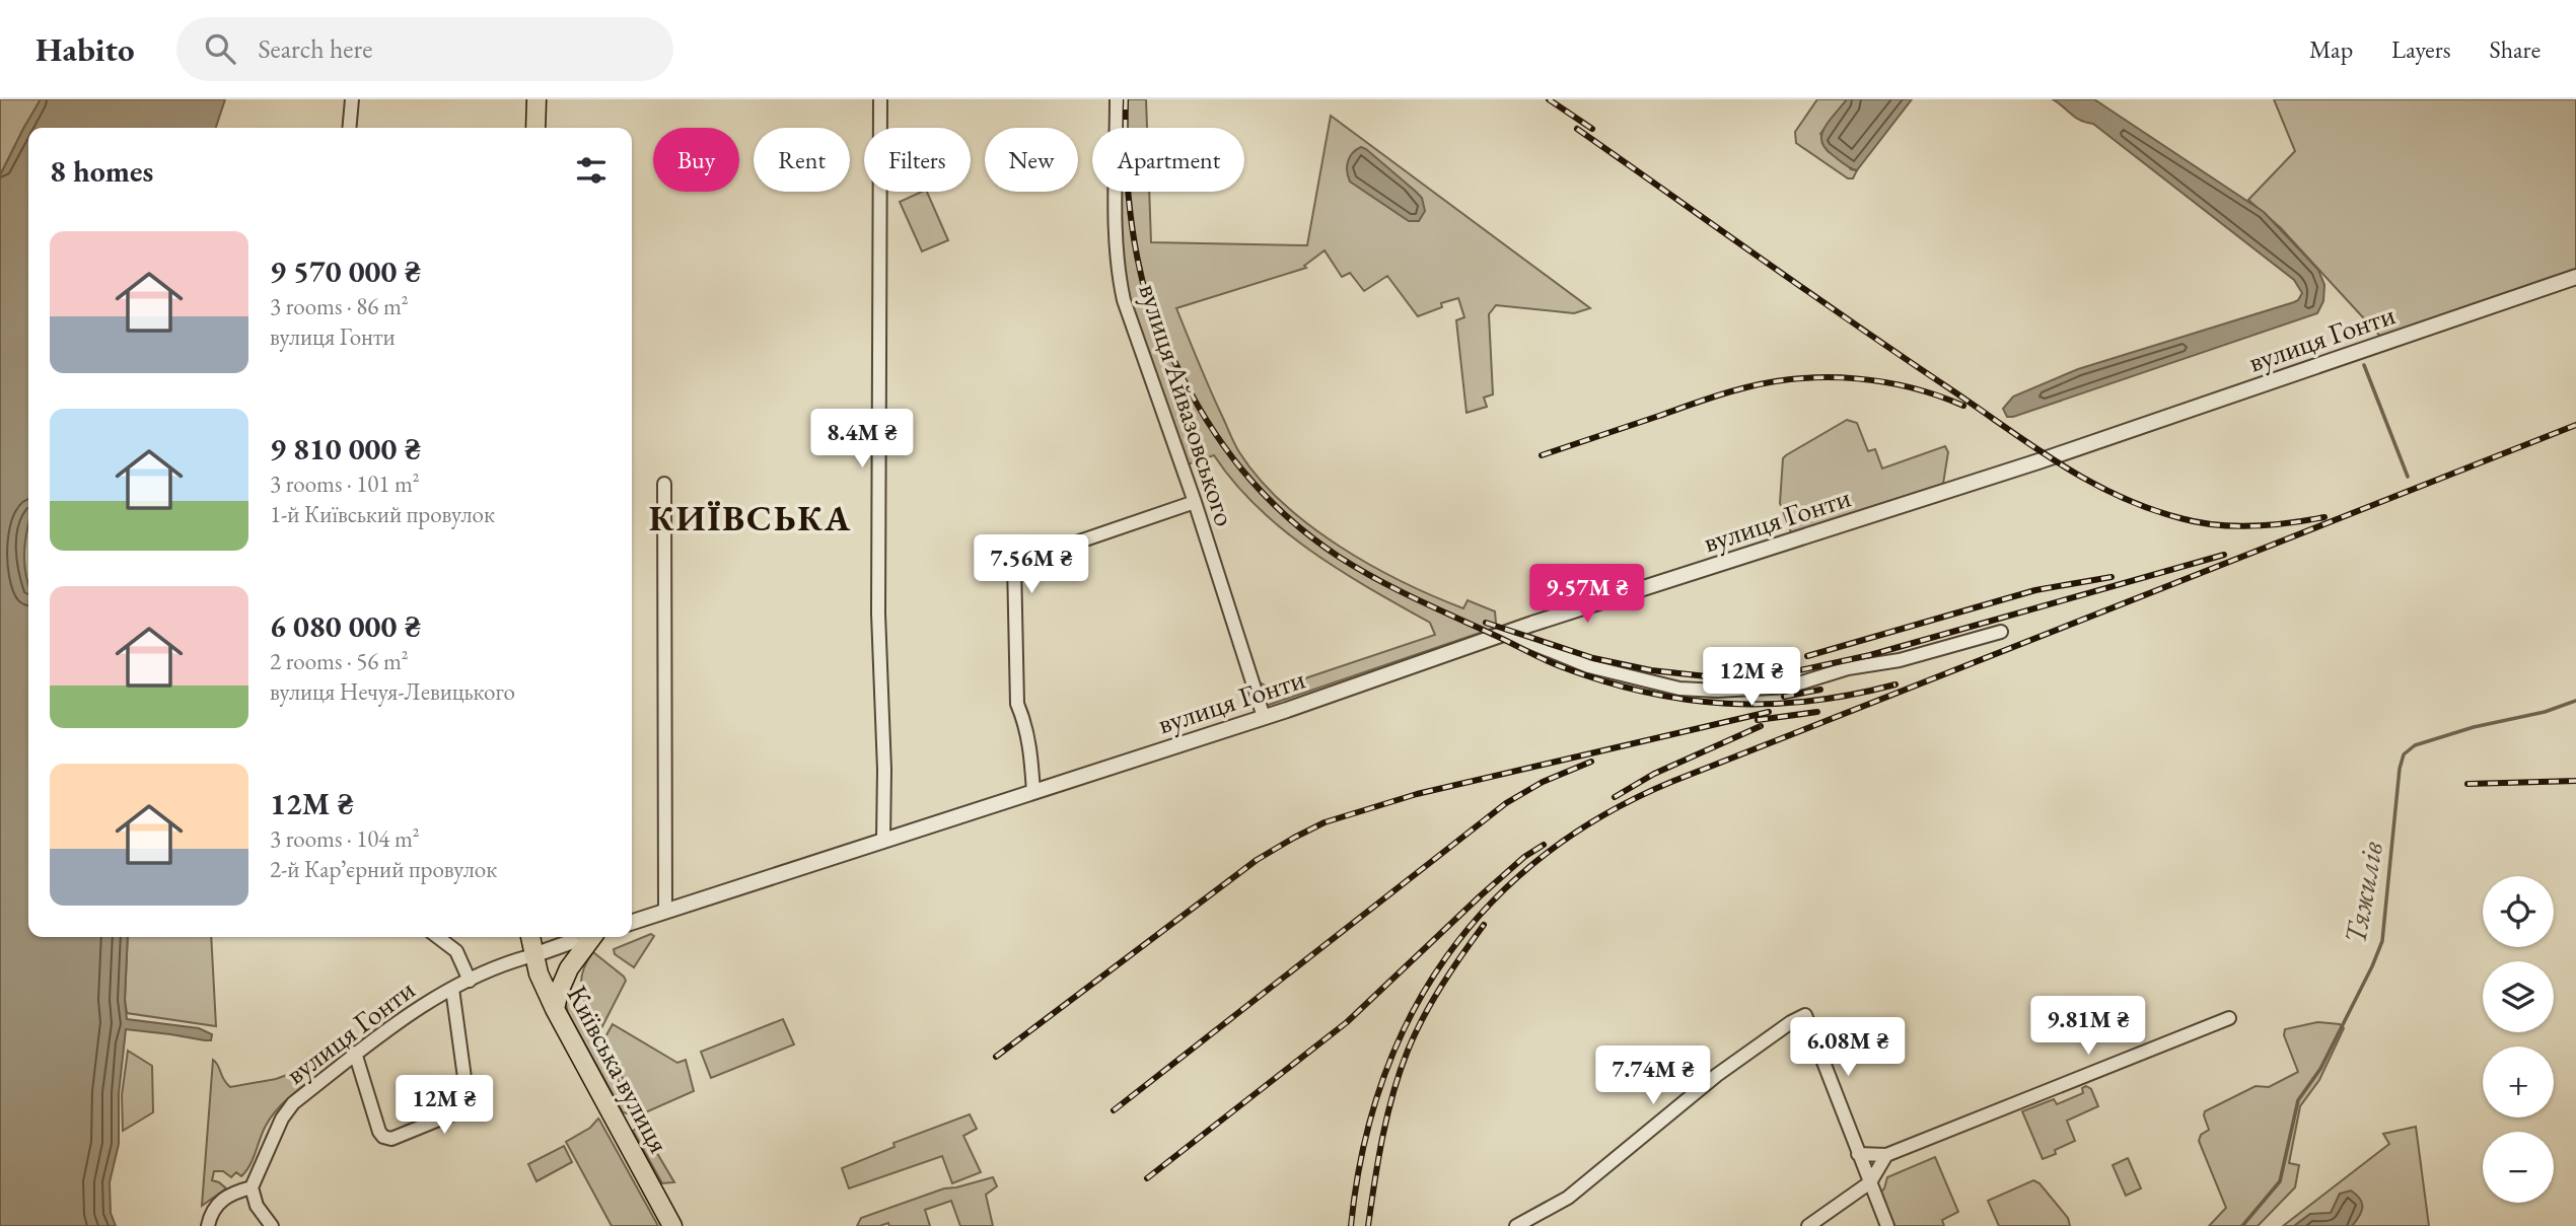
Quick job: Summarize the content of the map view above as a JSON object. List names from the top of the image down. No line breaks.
{"streets":{"main road":["Київська вулиця"],"street":["вулиця Гонти","вулиця Айвазовського"]},"crossings":[["вулиця Гонти","вулиця Айвазовського"],["вулиця Гонти","Київська вулиця"]],"districts":["КИЇВСЬКА"],"water":["Тяжилів"],"page":{"header":"Habito","search":"Search here","nav":["Map","Layers","Share"],"chip":["Buy","Rent","Filters","New","Apartment"],"heading":"8 homes","list":[{"name":"9 570 000 ₴","note":"3 rooms · 86 m² · вулиця Гонти"},{"name":"9 810 000 ₴","note":"3 rooms · 101 m² · 1-й Київський провулок"},{"name":"6 080 000 ₴","note":"2 rooms · 56 m² · вулиця Нечуя-Левицького"},{"name":"12M ₴","note":"3 rooms · 104 m² · 2-й Карʼєрний провулок"}],"price":["8.4M ₴","7.56M ₴","9.57M ₴","12M ₴","9.81M ₴","6.08M ₴","7.74M ₴","12M ₴"],"map_buttons":["+","−"]}}
